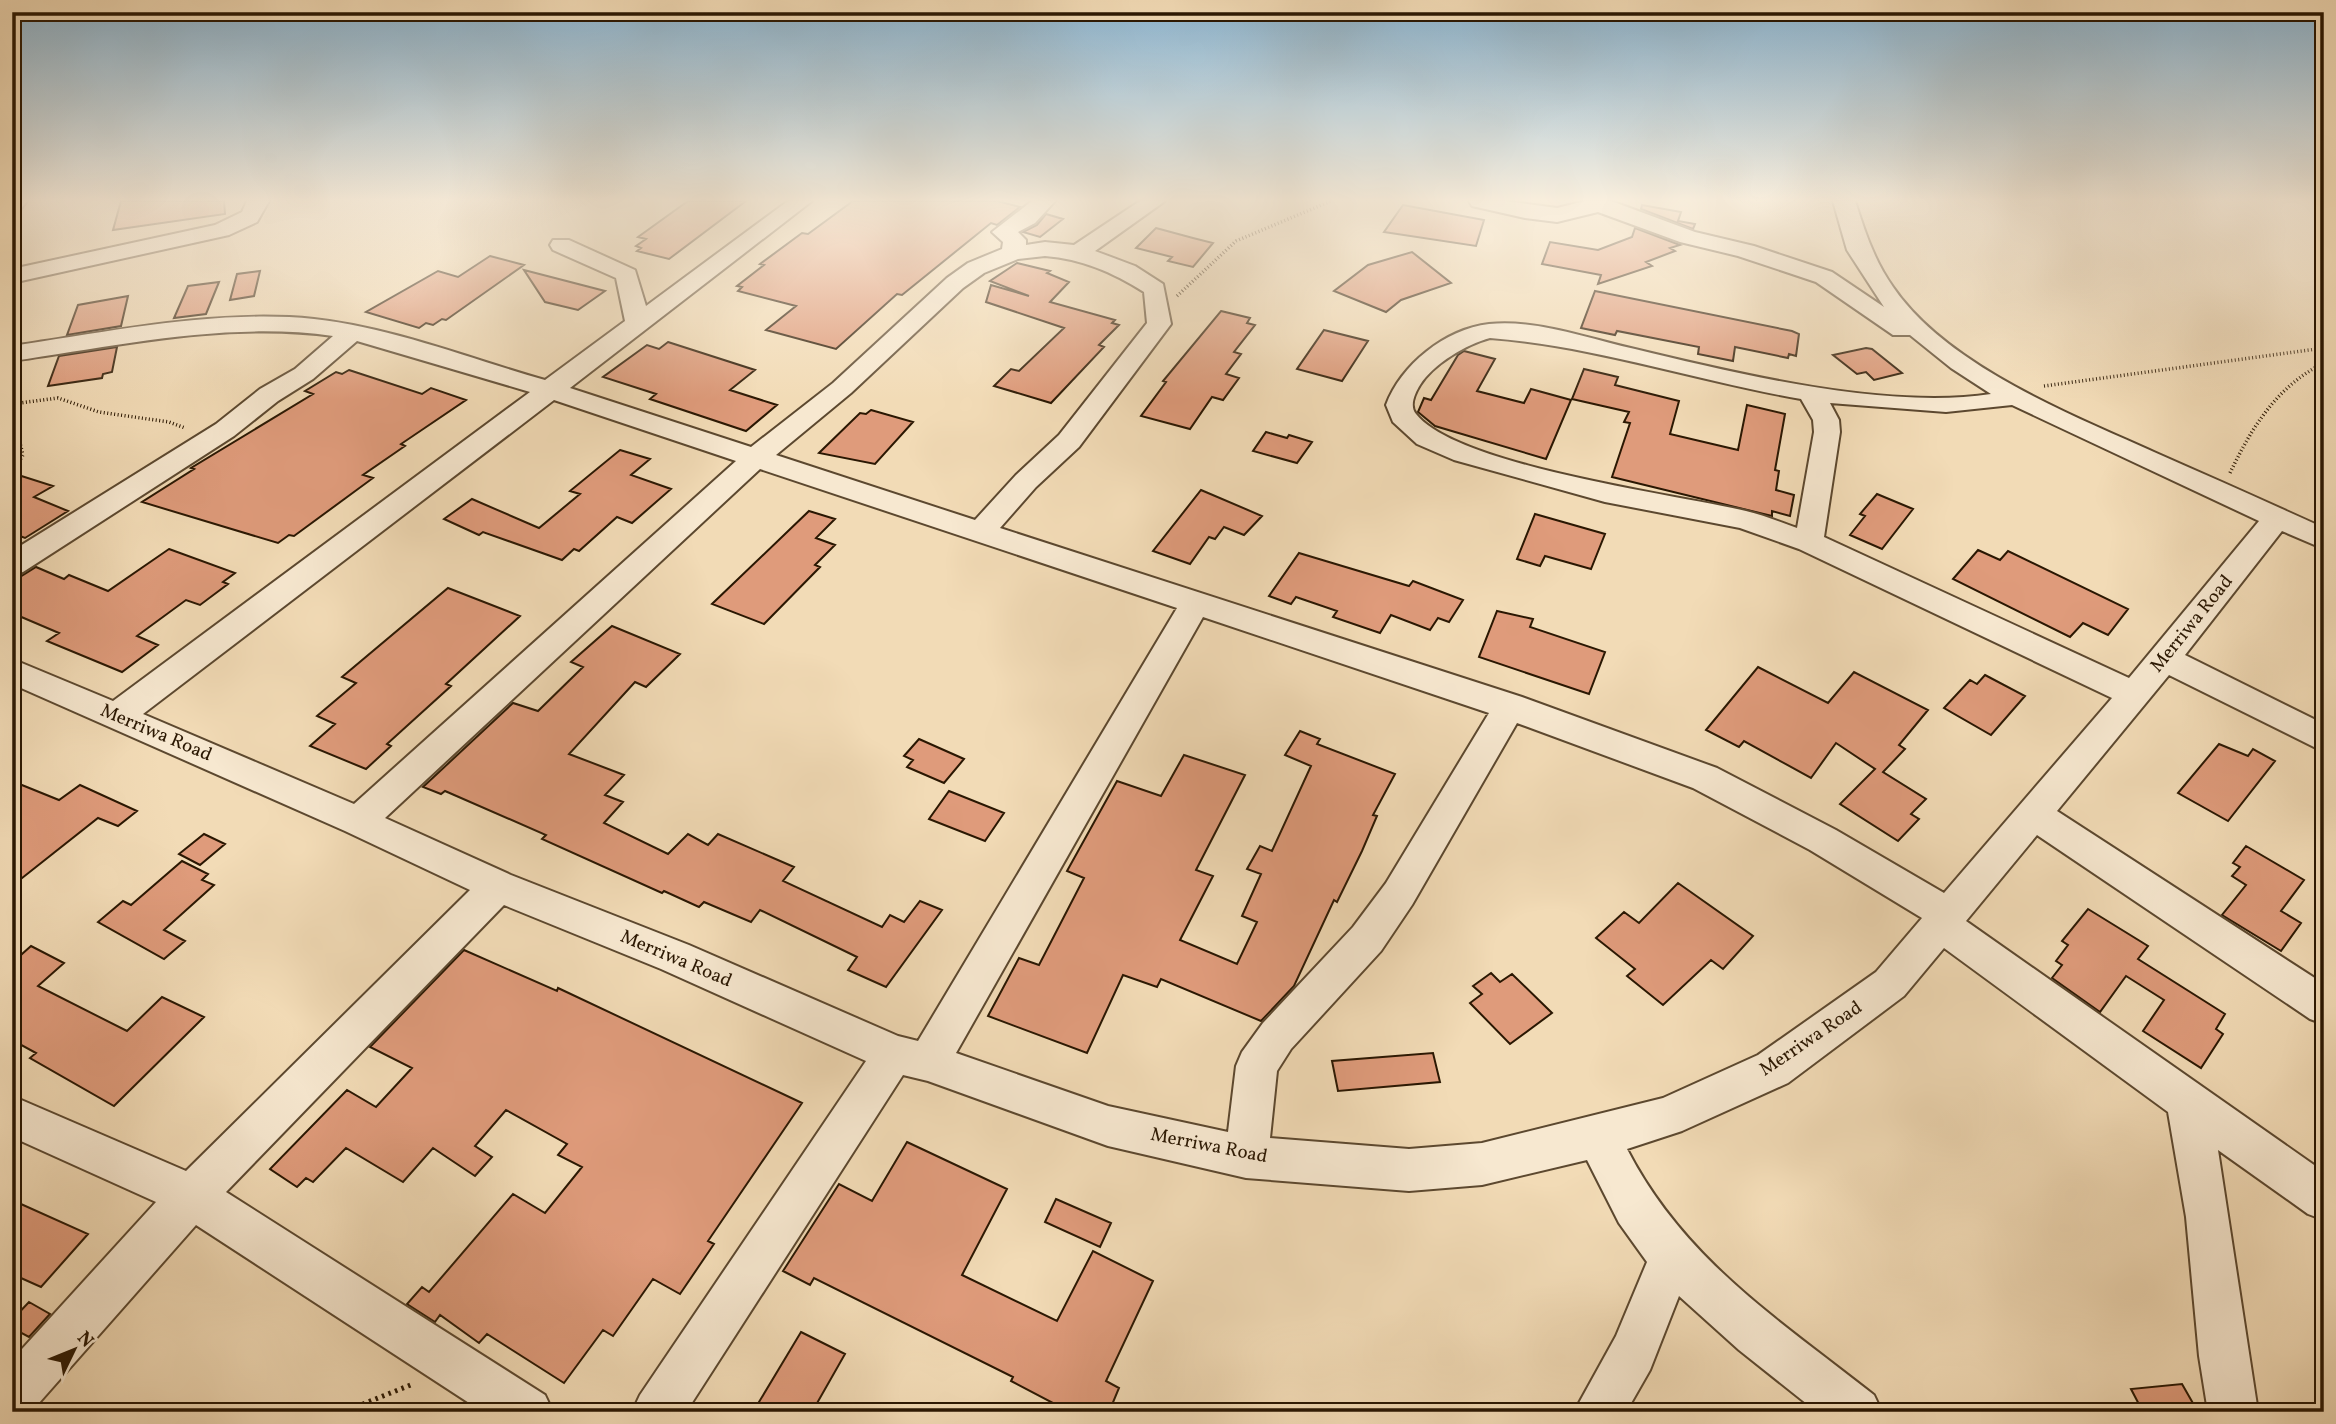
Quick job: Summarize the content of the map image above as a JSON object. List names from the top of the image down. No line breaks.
{"streets":{"street":["Merriwa Road"]},"north":"top right"}
